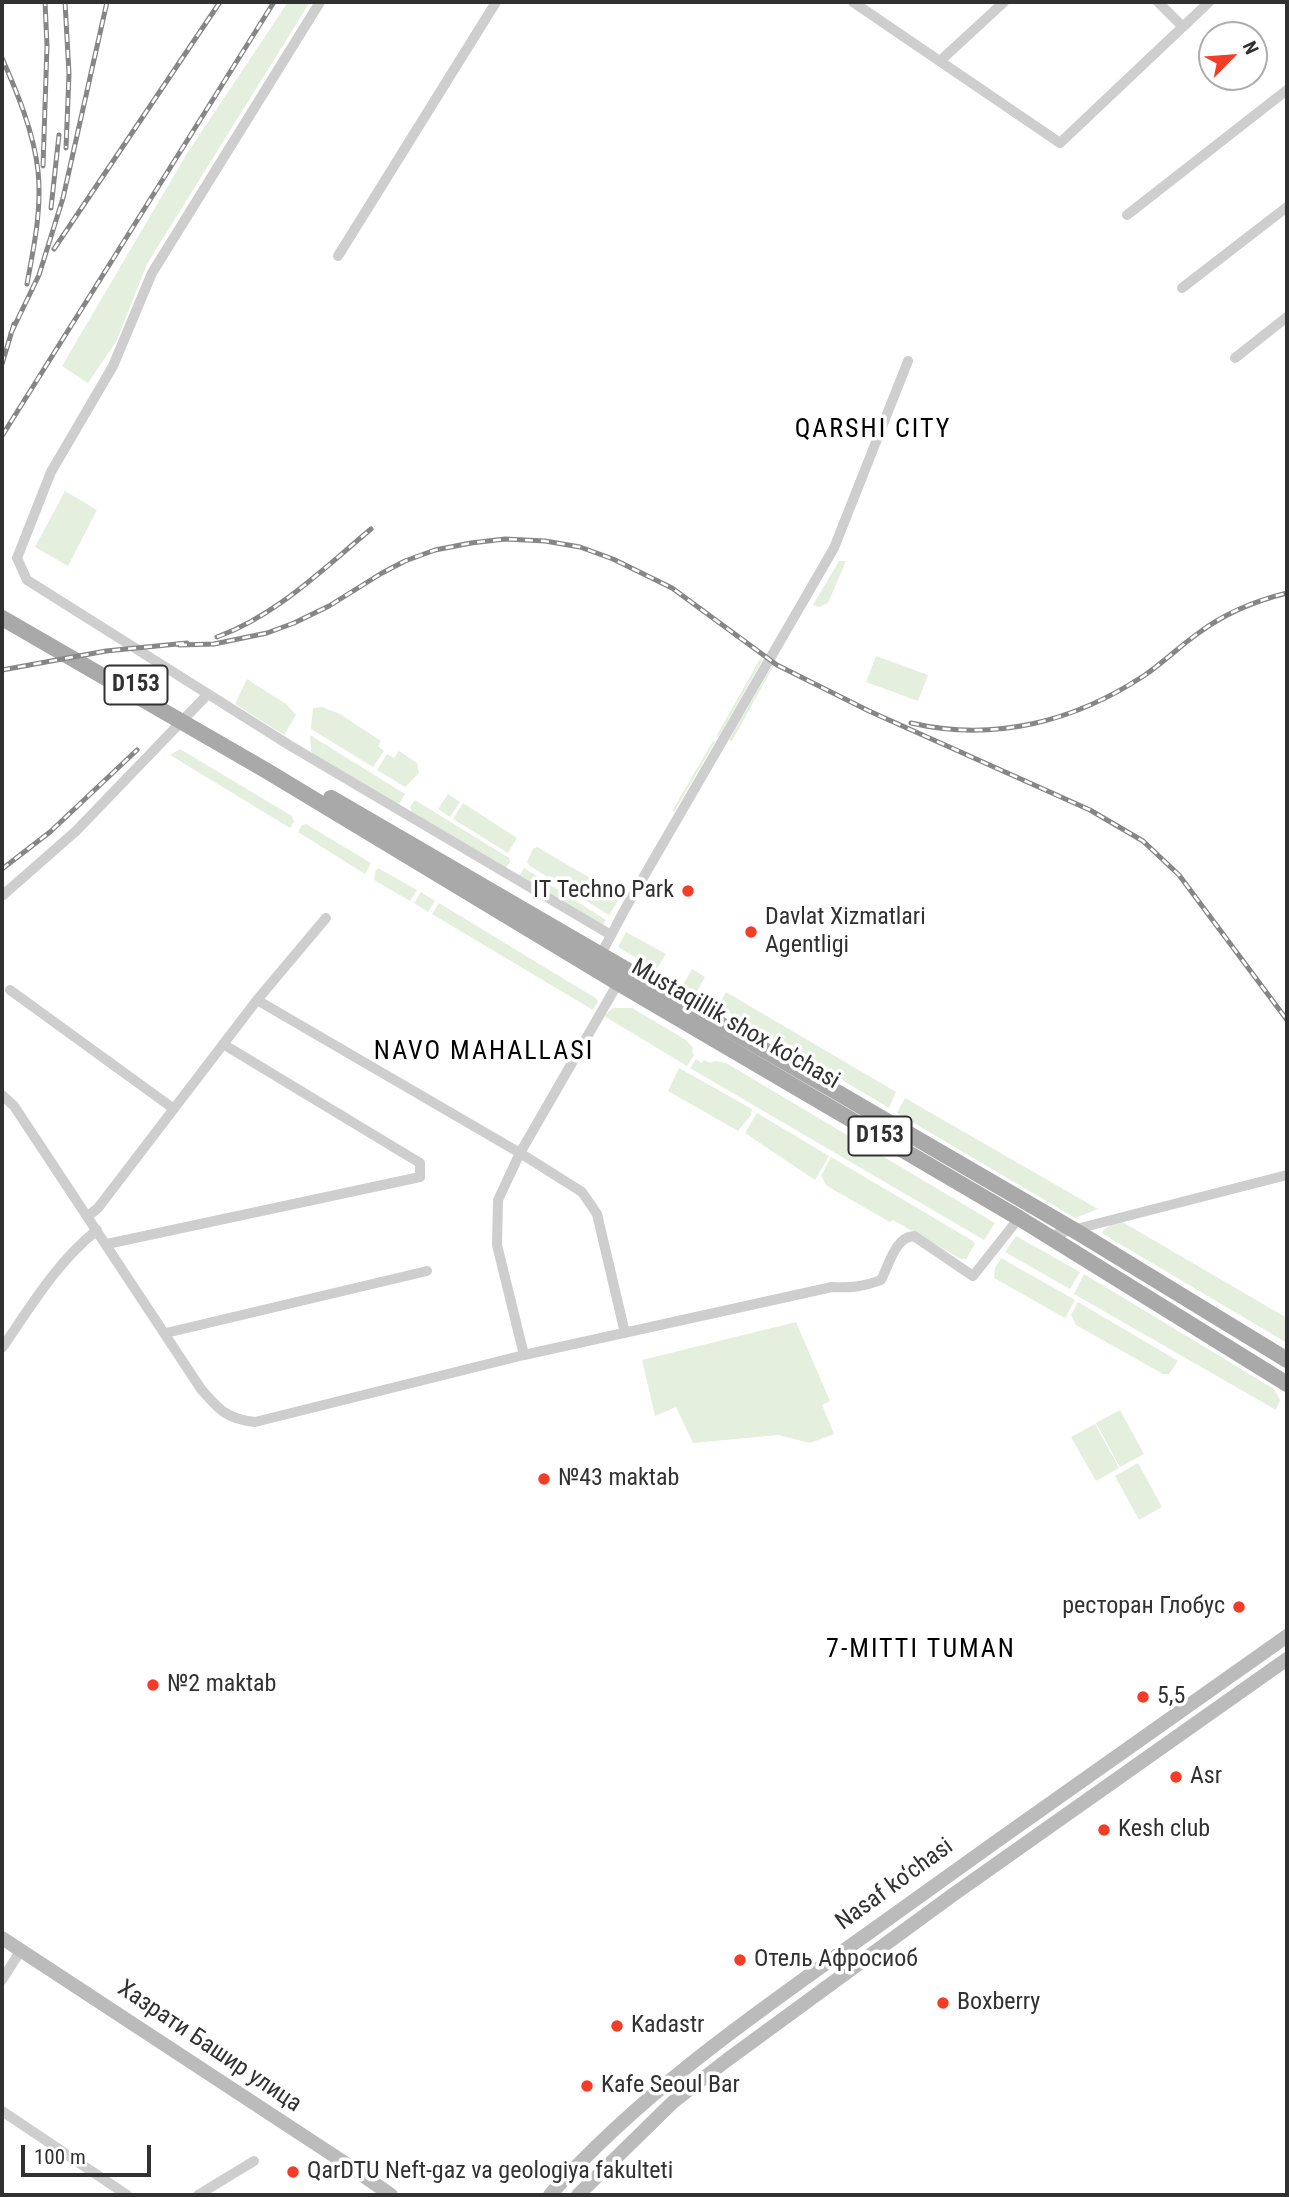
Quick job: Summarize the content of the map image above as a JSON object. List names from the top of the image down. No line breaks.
{"streets":{"main road":["D153","Mustaqillik shox ko'chasi","Nasaf ko‘chasi","Хазрати Башир улица"]},"crossings":[["D153","Mustaqillik shox ko'chasi"]],"districts":["QARSHI CITY","NAVO MAHALLASI","7-MITTI TUMAN"],"places":["IT Techno Park","Davlat Xizmatlari Agentligi","№43 maktab","ресторан Глобус","№2 maktab","5,5","Asr","Kesh club","Отель Афросиоб","Boxberry","Kadastr","Kafe Seoul Bar","QarDTU Neft-gaz va geologiya fakulteti"],"scale_bar":"100 m","north":"top right"}
